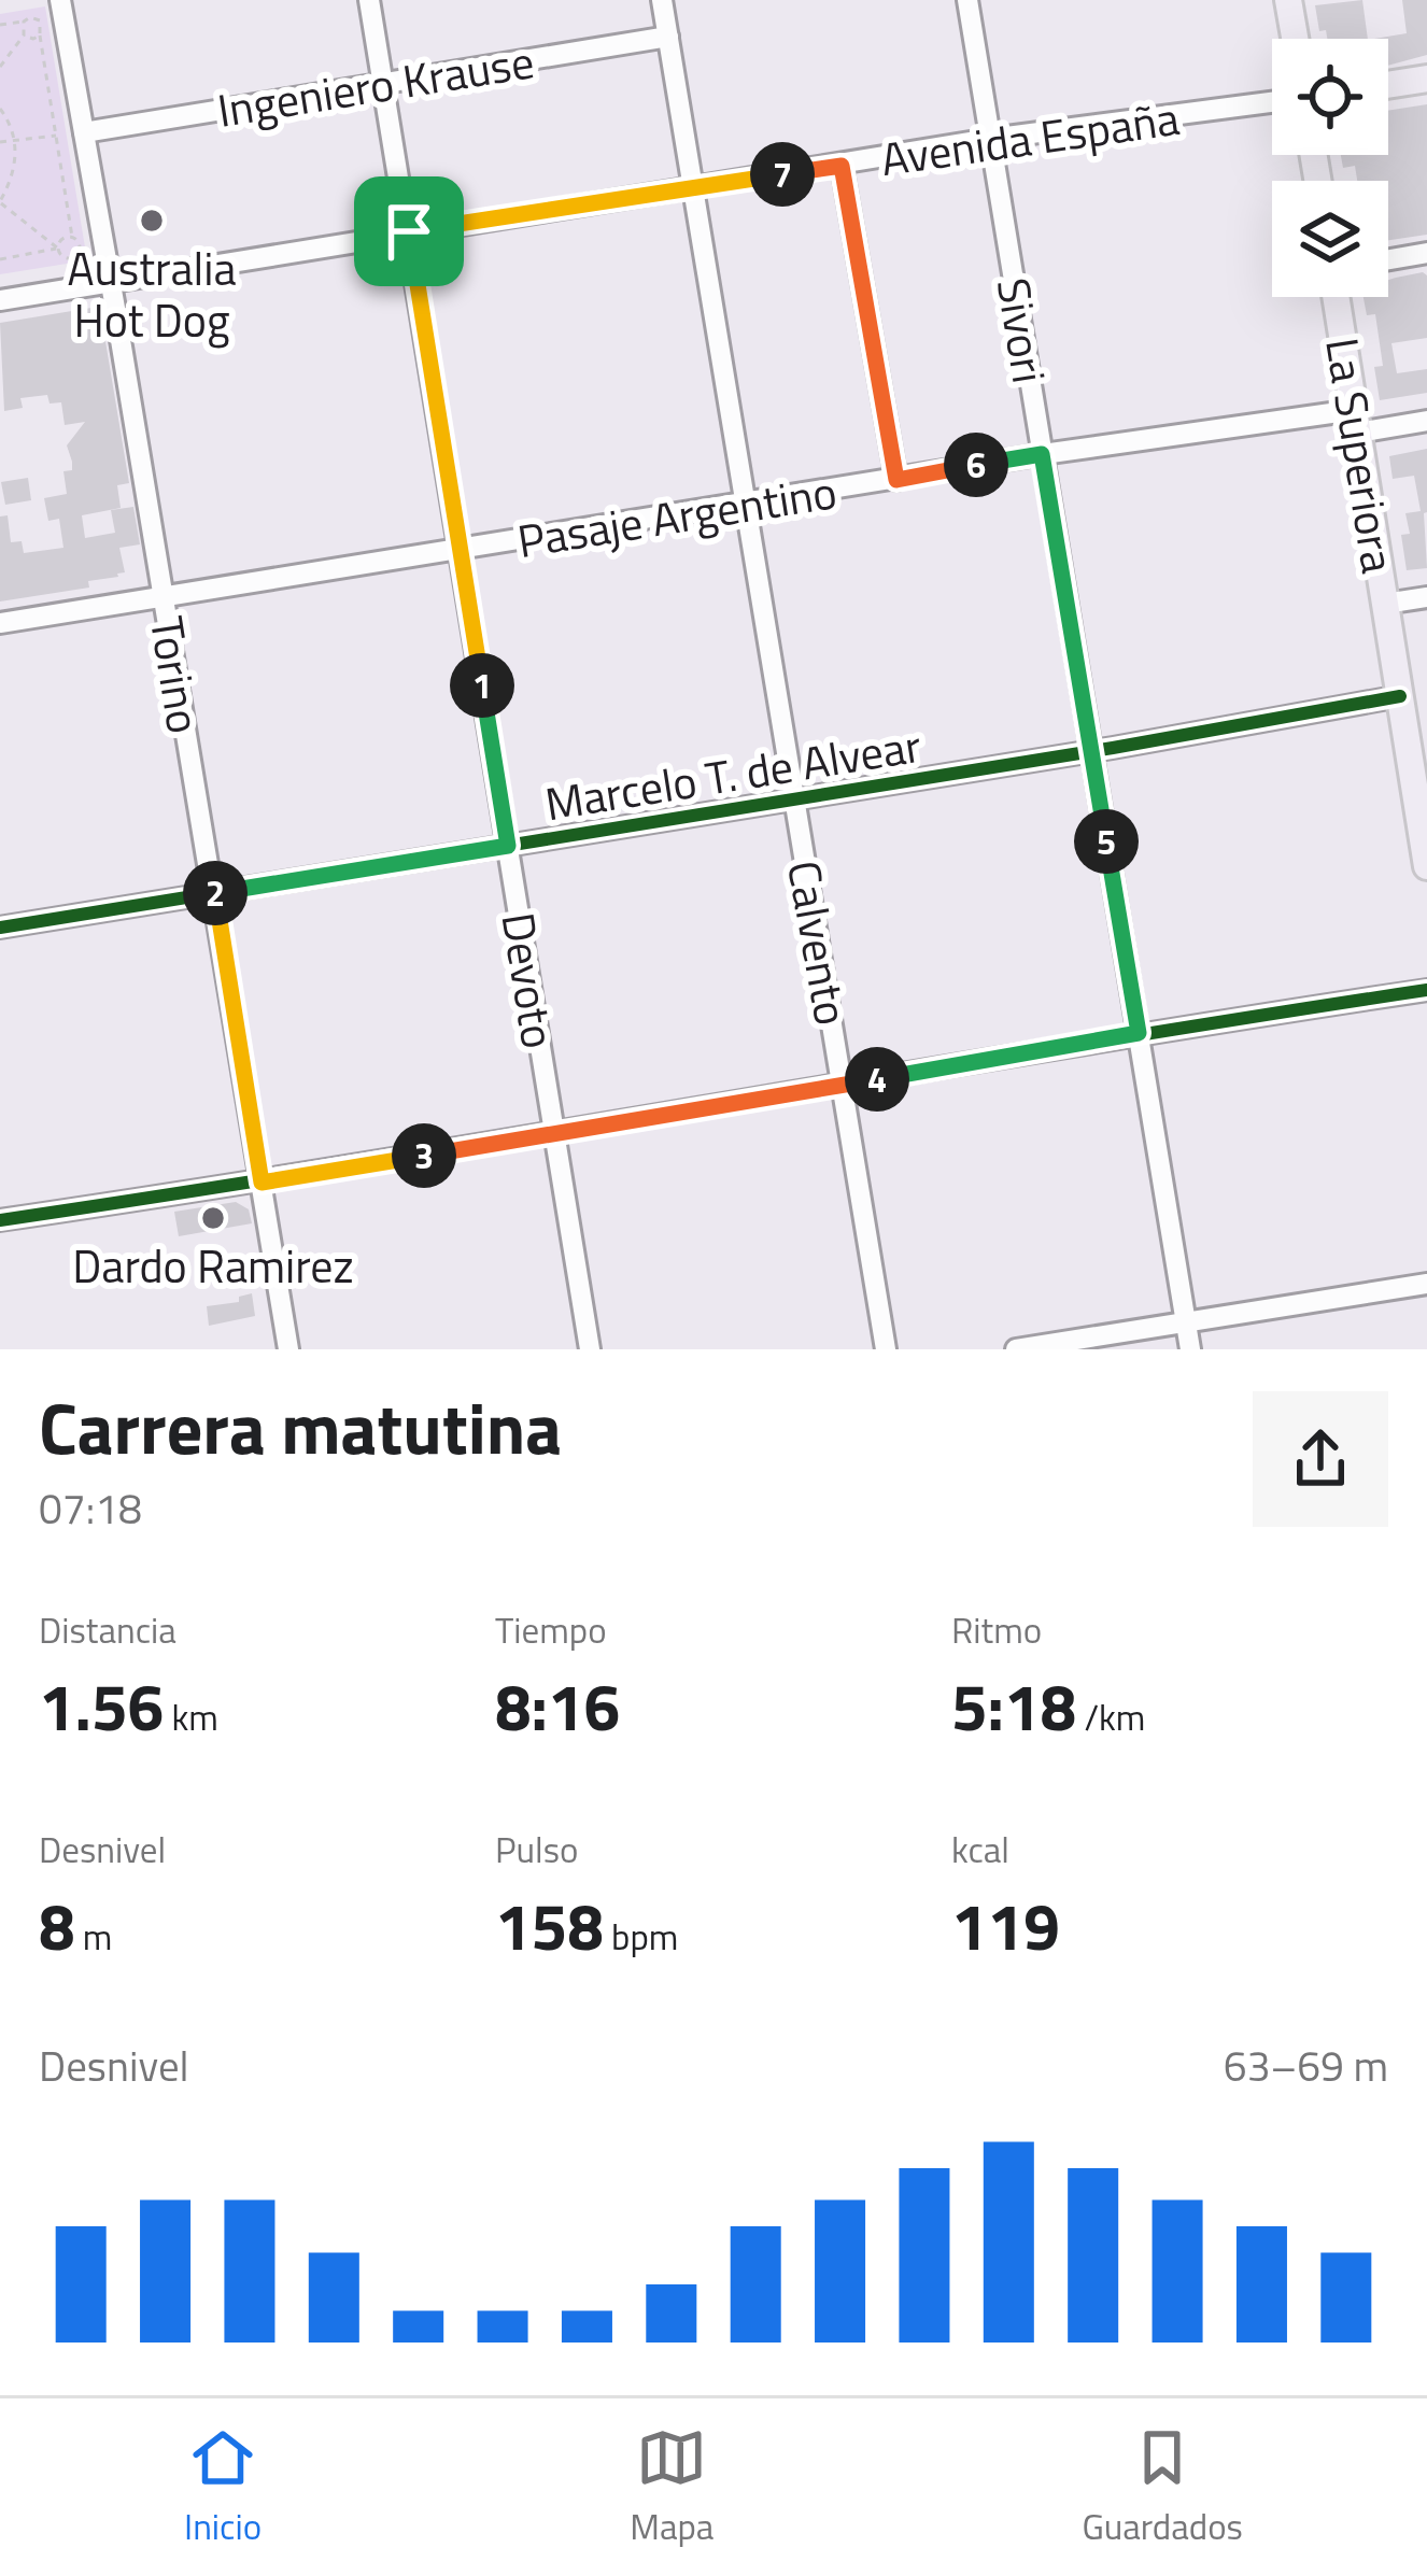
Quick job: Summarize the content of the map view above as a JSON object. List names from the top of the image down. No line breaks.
{"streets":{"main road":["La Superiora"],"street":["Ingeniero Krause","Avenida España","Sivori","Pasaje Argentino","Torino","Marcelo T. de Alvear","Calvento","Devoto"]},"crossings":[["Ingeniero Krause","Torino"],["Ingeniero Krause","Calvento"],["Ingeniero Krause","Devoto"],["Avenida España","Sivori"],["Avenida España","Torino"],["Avenida España","Calvento"],["Avenida España","Devoto"],["Sivori","Pasaje Argentino"],["Sivori","Marcelo T. de Alvear"],["La Superiora","Pasaje Argentino"],["La Superiora","Marcelo T. de Alvear"],["Pasaje Argentino","Torino"],["Pasaje Argentino","Calvento"],["Pasaje Argentino","Devoto"],["Torino","Marcelo T. de Alvear"],["Marcelo T. de Alvear","Calvento"],["Marcelo T. de Alvear","Devoto"]],"places":["Australia Hot Dog","Dardo Ramirez"],"page":{"pins":["7","6","1","5","2","4","3"],"heading":["Carrera matutina","07:18"],"stats":[["Distancia","1.56 km"],["Tiempo","8:16"],["Ritmo","5:18 /km"],["Desnivel","8 m"],["Pulso","158 bpm"],["kcal","119"]],"chart":["Desnivel","63–69 m"],"tabs":["Inicio","Mapa","Guardados"]}}
